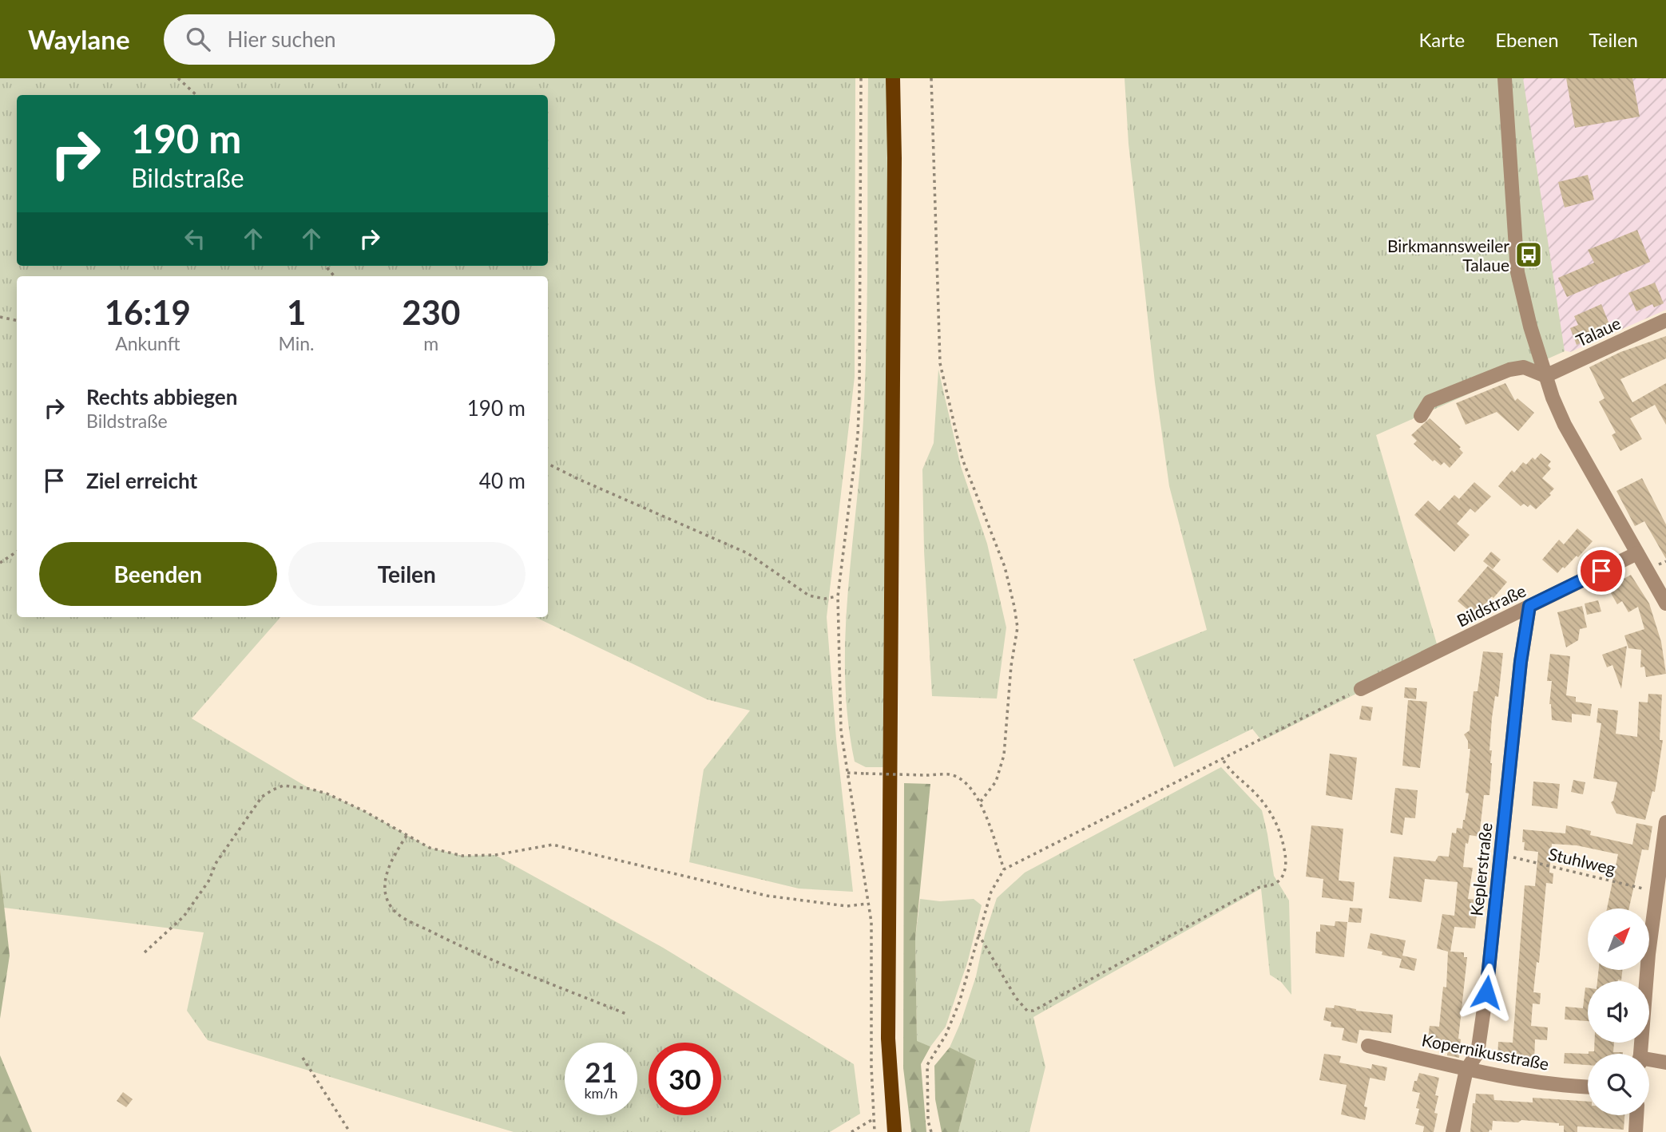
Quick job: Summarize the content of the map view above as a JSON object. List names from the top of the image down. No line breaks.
{"streets":{"street":["Talaue","Bildstraße","Keplerstraße","Kopernikusstraße"],"path":["Stuhlweg"]},"crossings":[["Bildstraße","Keplerstraße"],["Stuhlweg","Keplerstraße"],["Keplerstraße","Kopernikusstraße"]],"places":{"bus stop":["Birkmannsweiler Talaue"]},"north":"top right","page":{"header":"Waylane","search":"Hier suchen","nav":["Karte","Ebenen","Teilen"],"turn":["190 m","Bildstraße"],"eta":["16:19","Ankunft","1","Min.","230","m"],"list":[{"name":"Rechts abbiegen","note":"Bildstraße","value":"190 m"},{"name":"Ziel erreicht","value":"40 m"}],"buttons":["Beenden","Teilen"],"speed":"21 km/h","limit":"30"}}
